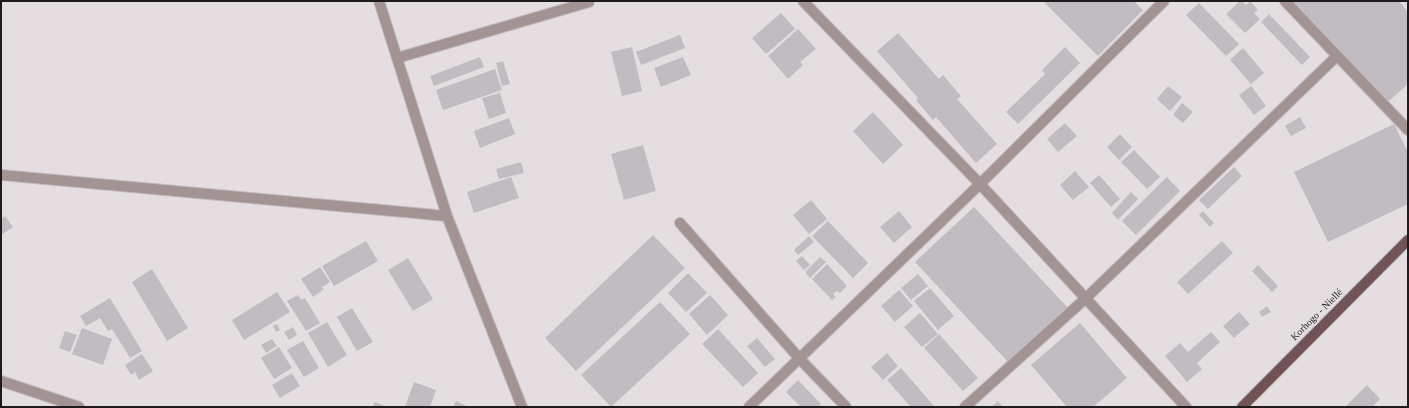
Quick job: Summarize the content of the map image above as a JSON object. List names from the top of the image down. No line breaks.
{"streets":{"main road":["Korhogo - Niellé"]}}
